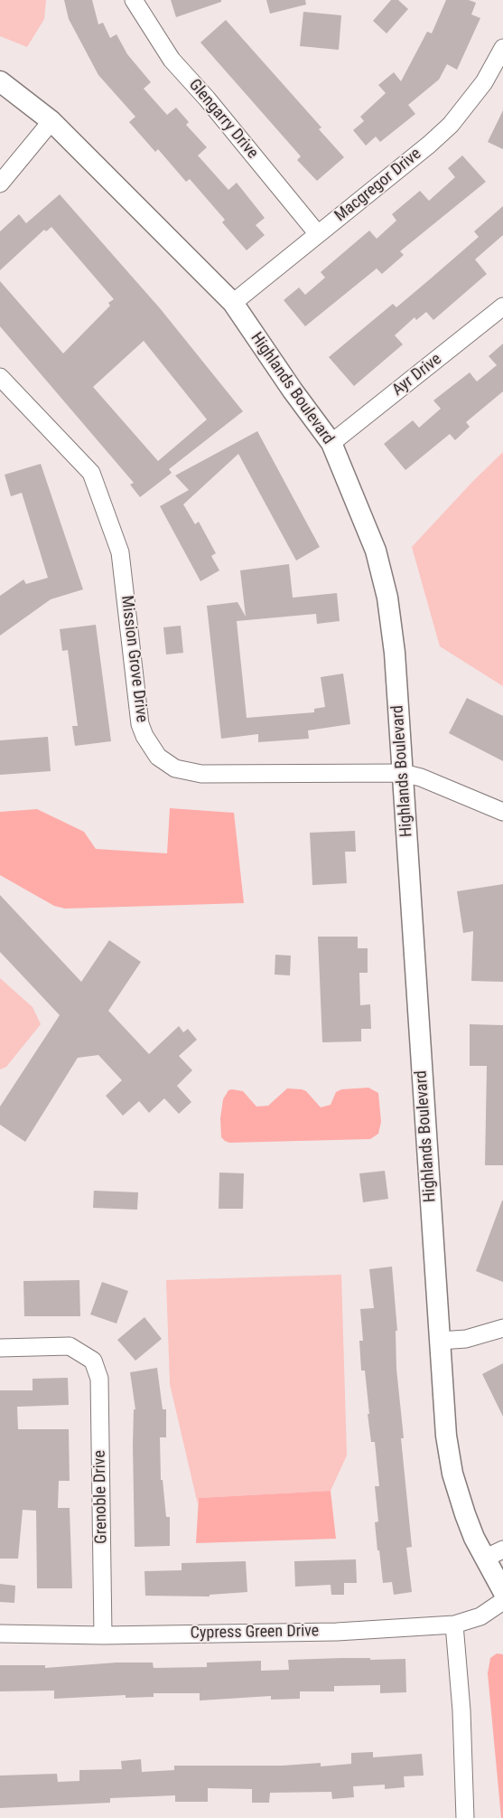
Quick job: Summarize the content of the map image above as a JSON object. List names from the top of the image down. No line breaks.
{"streets":{"street":["Glengarry Drive","Macgregor Drive","Ayr Drive","Highlands Boulevard","Mission Grove Drive","Grenoble Drive","Cypress Green Drive"]},"crossings":[["Glengarry Drive","Macgregor Drive"],["Macgregor Drive","Highlands Boulevard"],["Ayr Drive","Highlands Boulevard"],["Highlands Boulevard","Mission Grove Drive"],["Grenoble Drive","Cypress Green Drive"]]}
